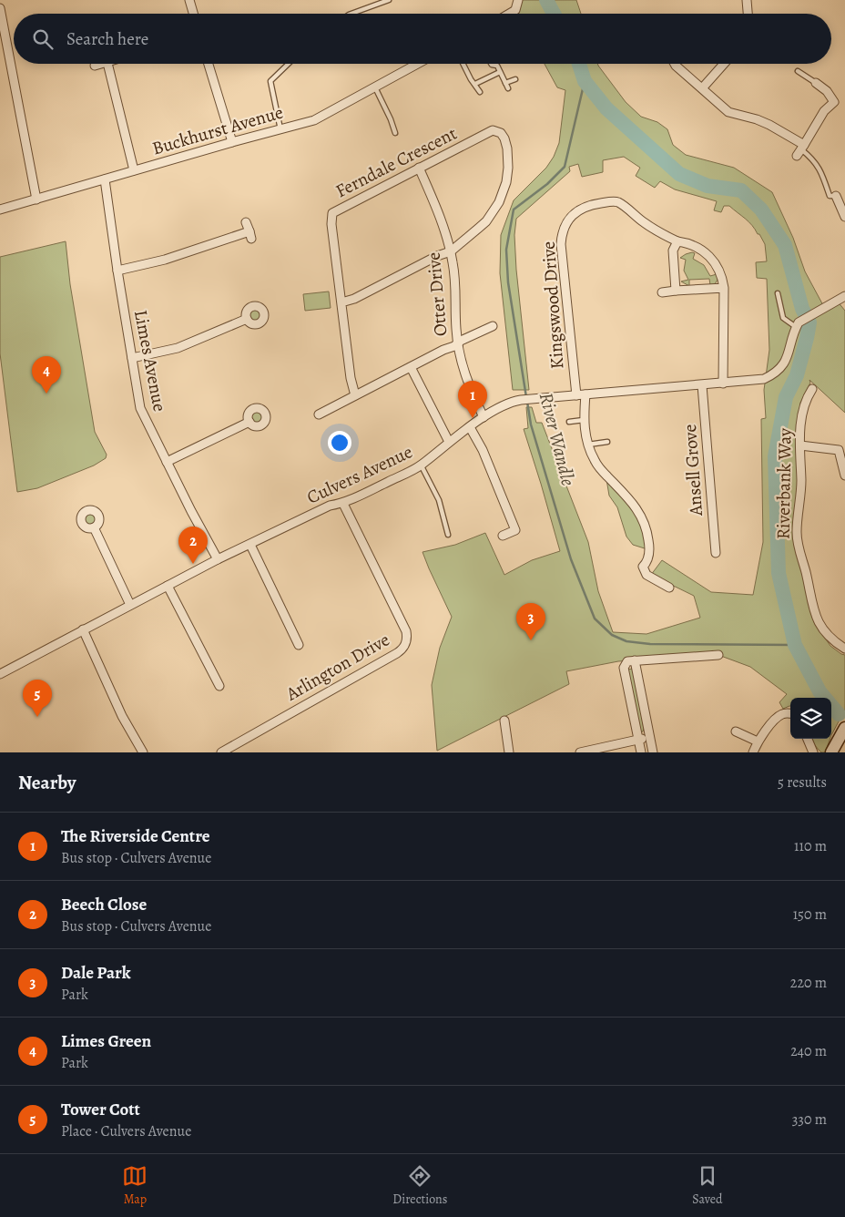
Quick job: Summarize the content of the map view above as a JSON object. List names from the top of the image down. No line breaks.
{"streets":{"street":["Buckhurst Avenue","Ferndale Crescent","Otter Drive","Kingswood Drive","Limes Avenue","Ansell Grove","Culvers Avenue","Riverbank Way","Arlington Drive"]},"crossings":[["Buckhurst Avenue","Limes Avenue"],["Ferndale Crescent","Otter Drive"],["Otter Drive","Culvers Avenue"],["Kingswood Drive","Culvers Avenue"],["Limes Avenue","Culvers Avenue"],["Ansell Grove","Culvers Avenue"],["Culvers Avenue","Arlington Drive"]],"water":["River Wandle"],"page":{"search":"Search here","pins":["4","1","2","3","5"],"heading":["Nearby","5 results"],"list":[{"mark":"1","name":"The Riverside Centre","note":"Bus stop · Culvers Avenue","value":"110 m"},{"mark":"2","name":"Beech Close","note":"Bus stop · Culvers Avenue","value":"150 m"},{"mark":"3","name":"Dale Park","note":"Park","value":"220 m"},{"mark":"4","name":"Limes Green","note":"Park","value":"240 m"},{"mark":"5","name":"Tower Cott","note":"Place · Culvers Avenue","value":"330 m"}],"nav":["Map","Directions","Saved"]}}
